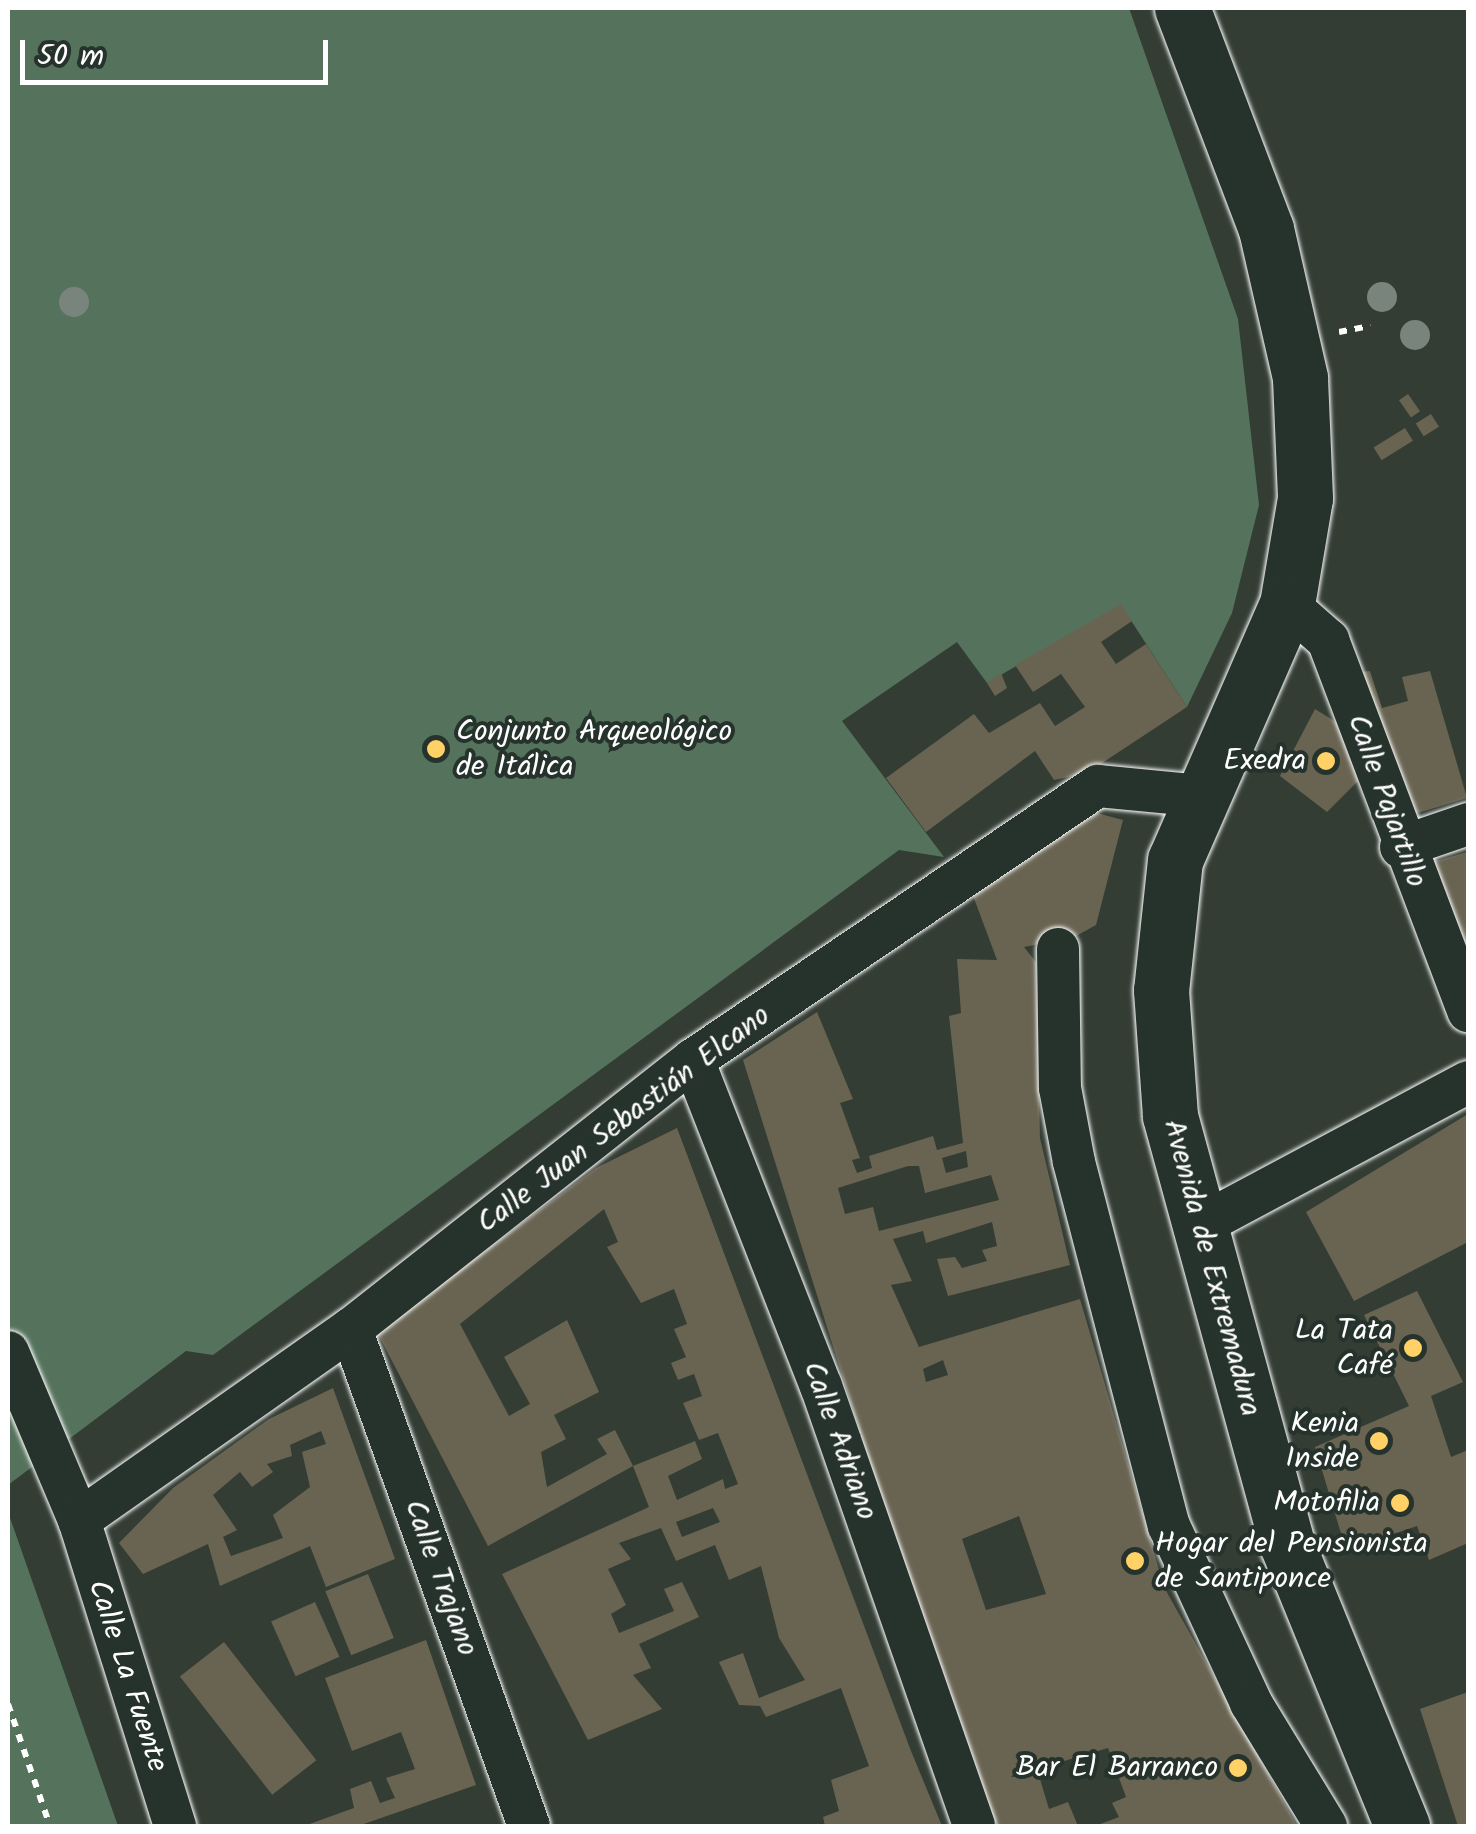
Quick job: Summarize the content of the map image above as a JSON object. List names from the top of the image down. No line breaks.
{"streets":{"main road":["Avenida de Extremadura"],"street":["Calle Pajartillo","Calle Juan Sebastián Elcano","Calle Adriano","Calle Trajano","Calle La Fuente"]},"crossings":[["Calle Pajartillo","Avenida de Extremadura"],["Calle Juan Sebastián Elcano","Avenida de Extremadura"],["Calle Juan Sebastián Elcano","Calle Adriano"],["Calle Juan Sebastián Elcano","Calle Trajano"],["Calle Juan Sebastián Elcano","Calle La Fuente"]],"places":["Conjunto Arqueológico de Itálica","Exedra","La Tata Café","Kenia Inside","Motofilia","Hogar del Pensionista de Santiponce","Bar El Barranco"],"scale_bar":"50 m"}
